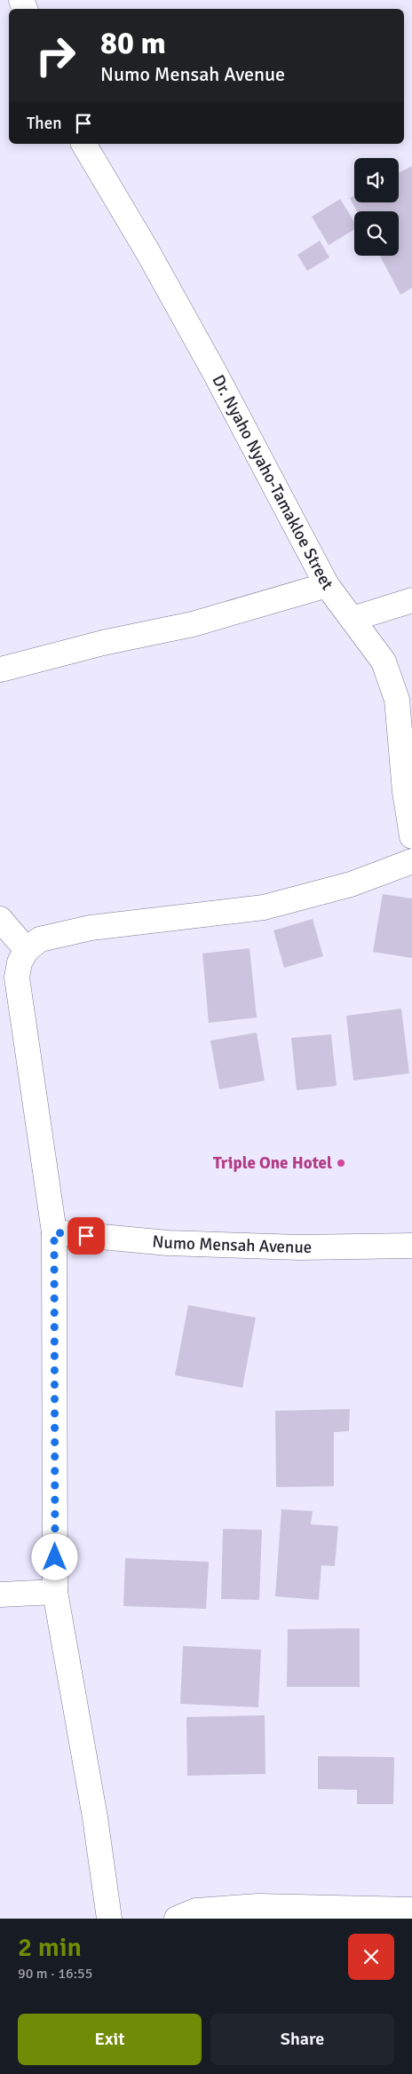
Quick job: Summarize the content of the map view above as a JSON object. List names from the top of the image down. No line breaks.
{"streets":{"street":["Dr. Nyaho Nyaho-Tamakloe Street","Numo Mensah Avenue"]},"places":["Triple One Hotel"],"page":{"turn":["80 m","Numo Mensah Avenue"],"then":"Then","heading":["2 min","90 m · 16:55"],"buttons":["Exit","Share"]}}
